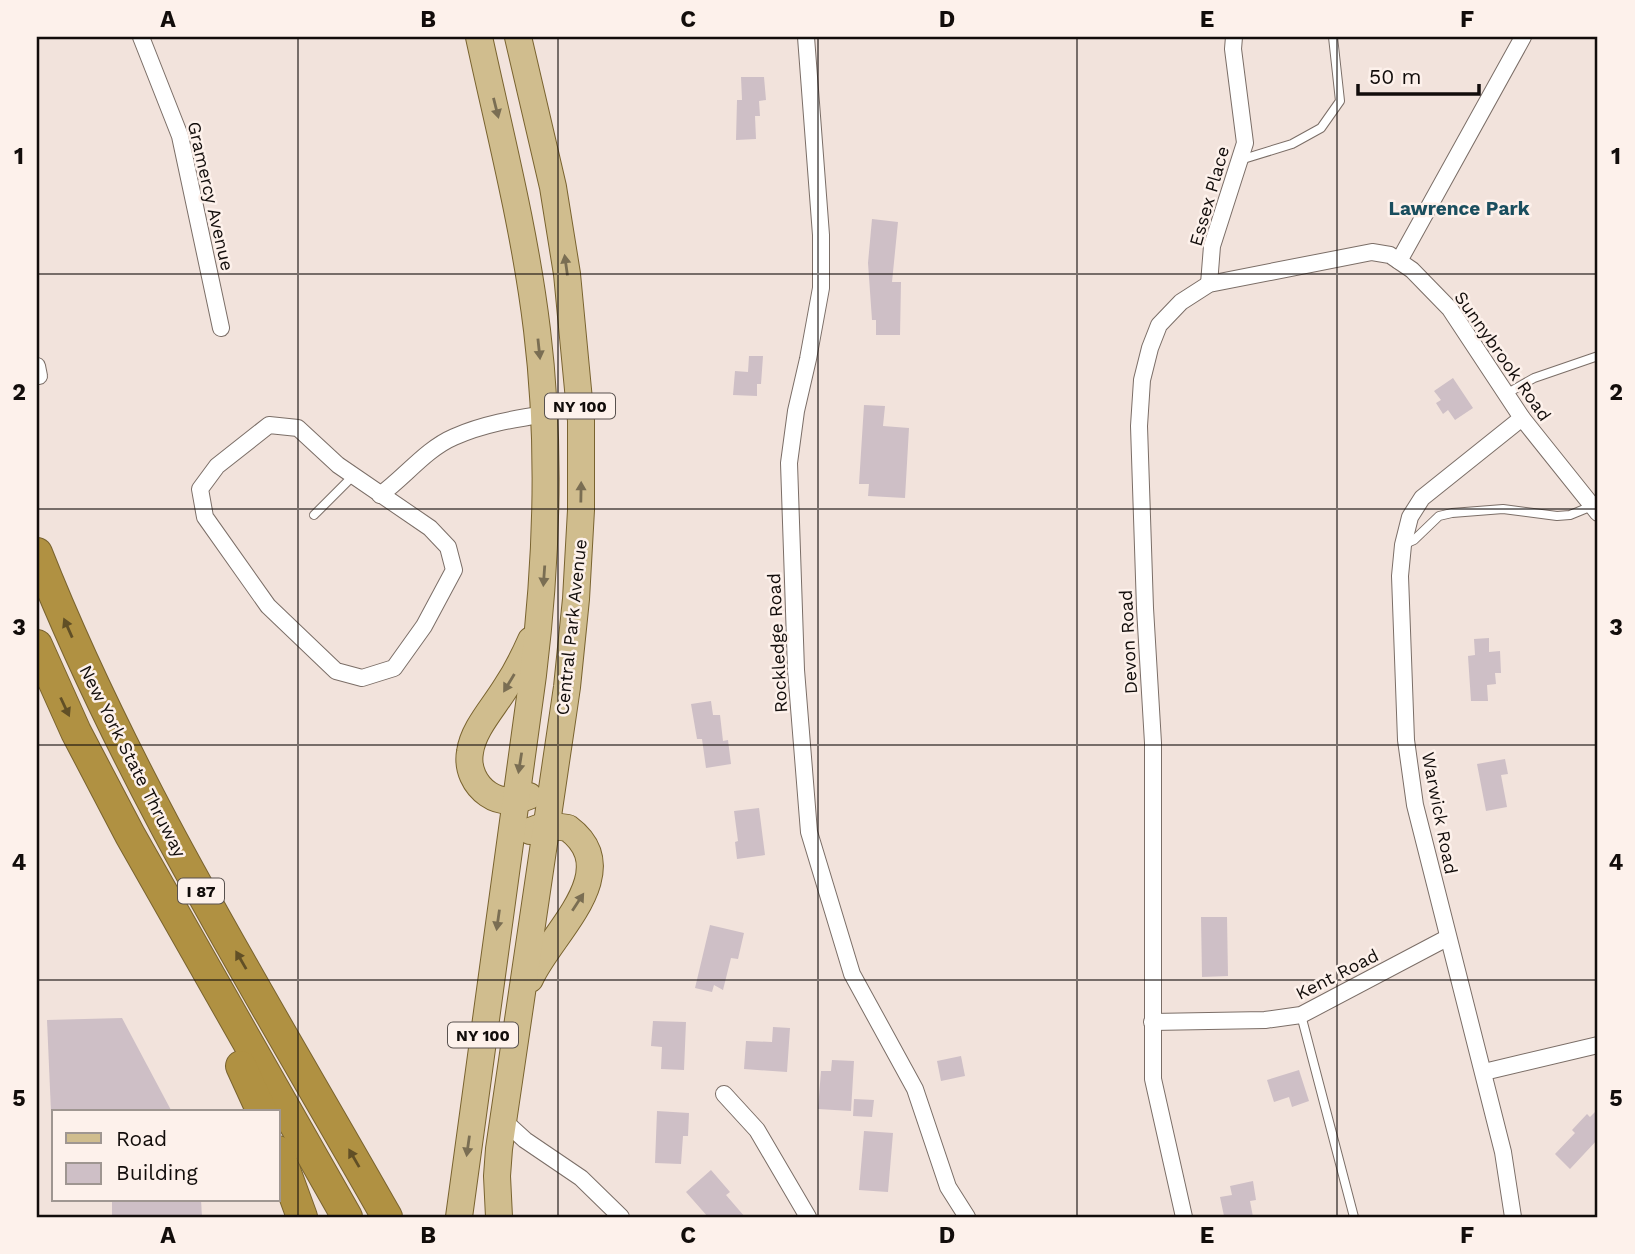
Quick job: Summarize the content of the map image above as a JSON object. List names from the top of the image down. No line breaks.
{"streets":{"highway":["New York State Thruway","I 87"],"main road":["NY 100","Central Park Avenue"],"street":["Gramercy Avenue","Essex Place","Sunnybrook Road","Devon Road","Rockledge Road","Warwick Road","Kent Road"]},"crossings":[["Essex Place","Devon Road"],["Sunnybrook Road","Devon Road"],["Sunnybrook Road","Warwick Road"],["Devon Road","Kent Road"],["Warwick Road","Kent Road"]],"districts":["Lawrence Park"],"legend":["Road","Building"],"scale_bar":"50 m","grid":{"columns":["A","B","C","D","E","F"],"rows":["1","2","3","4","5"]}}
